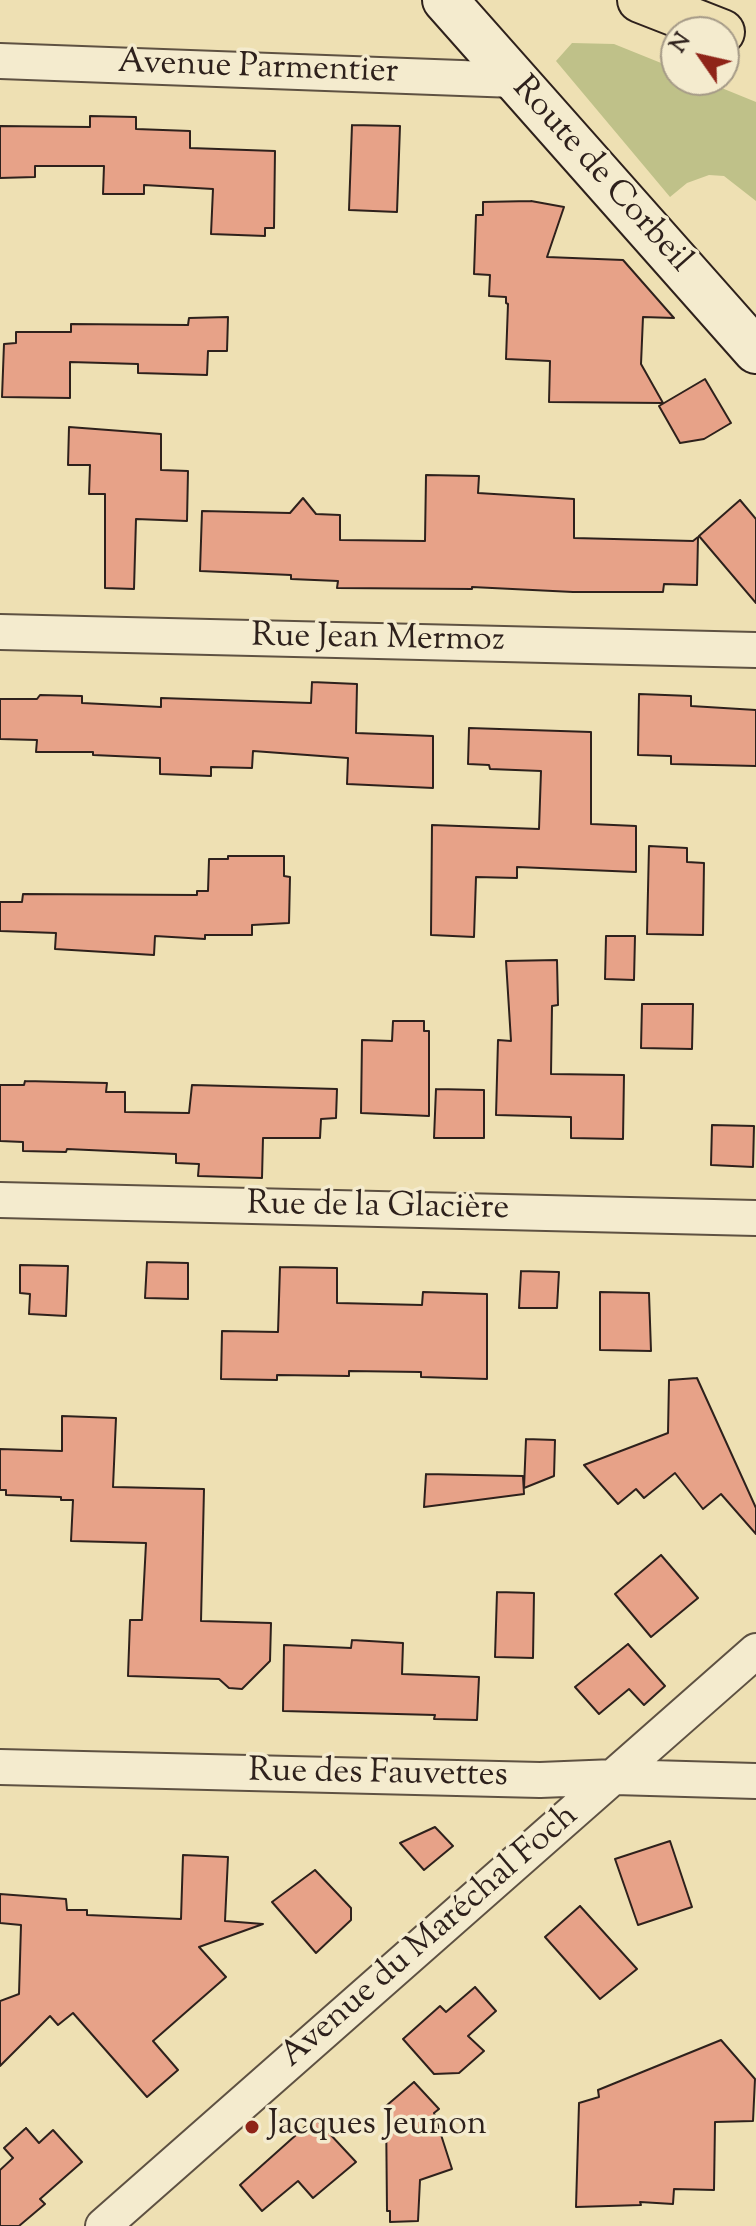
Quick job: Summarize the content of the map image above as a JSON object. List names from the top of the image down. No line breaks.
{"streets":{"main road":["Route de Corbeil"],"street":["Avenue Parmentier","Rue Jean Mermoz","Rue de la Glacière","Rue des Fauvettes","Avenue du Maréchal Foch"]},"crossings":[["Avenue Parmentier","Route de Corbeil"],["Rue des Fauvettes","Avenue du Maréchal Foch"]],"places":["Jacques Jeunon"],"north":"top left"}
